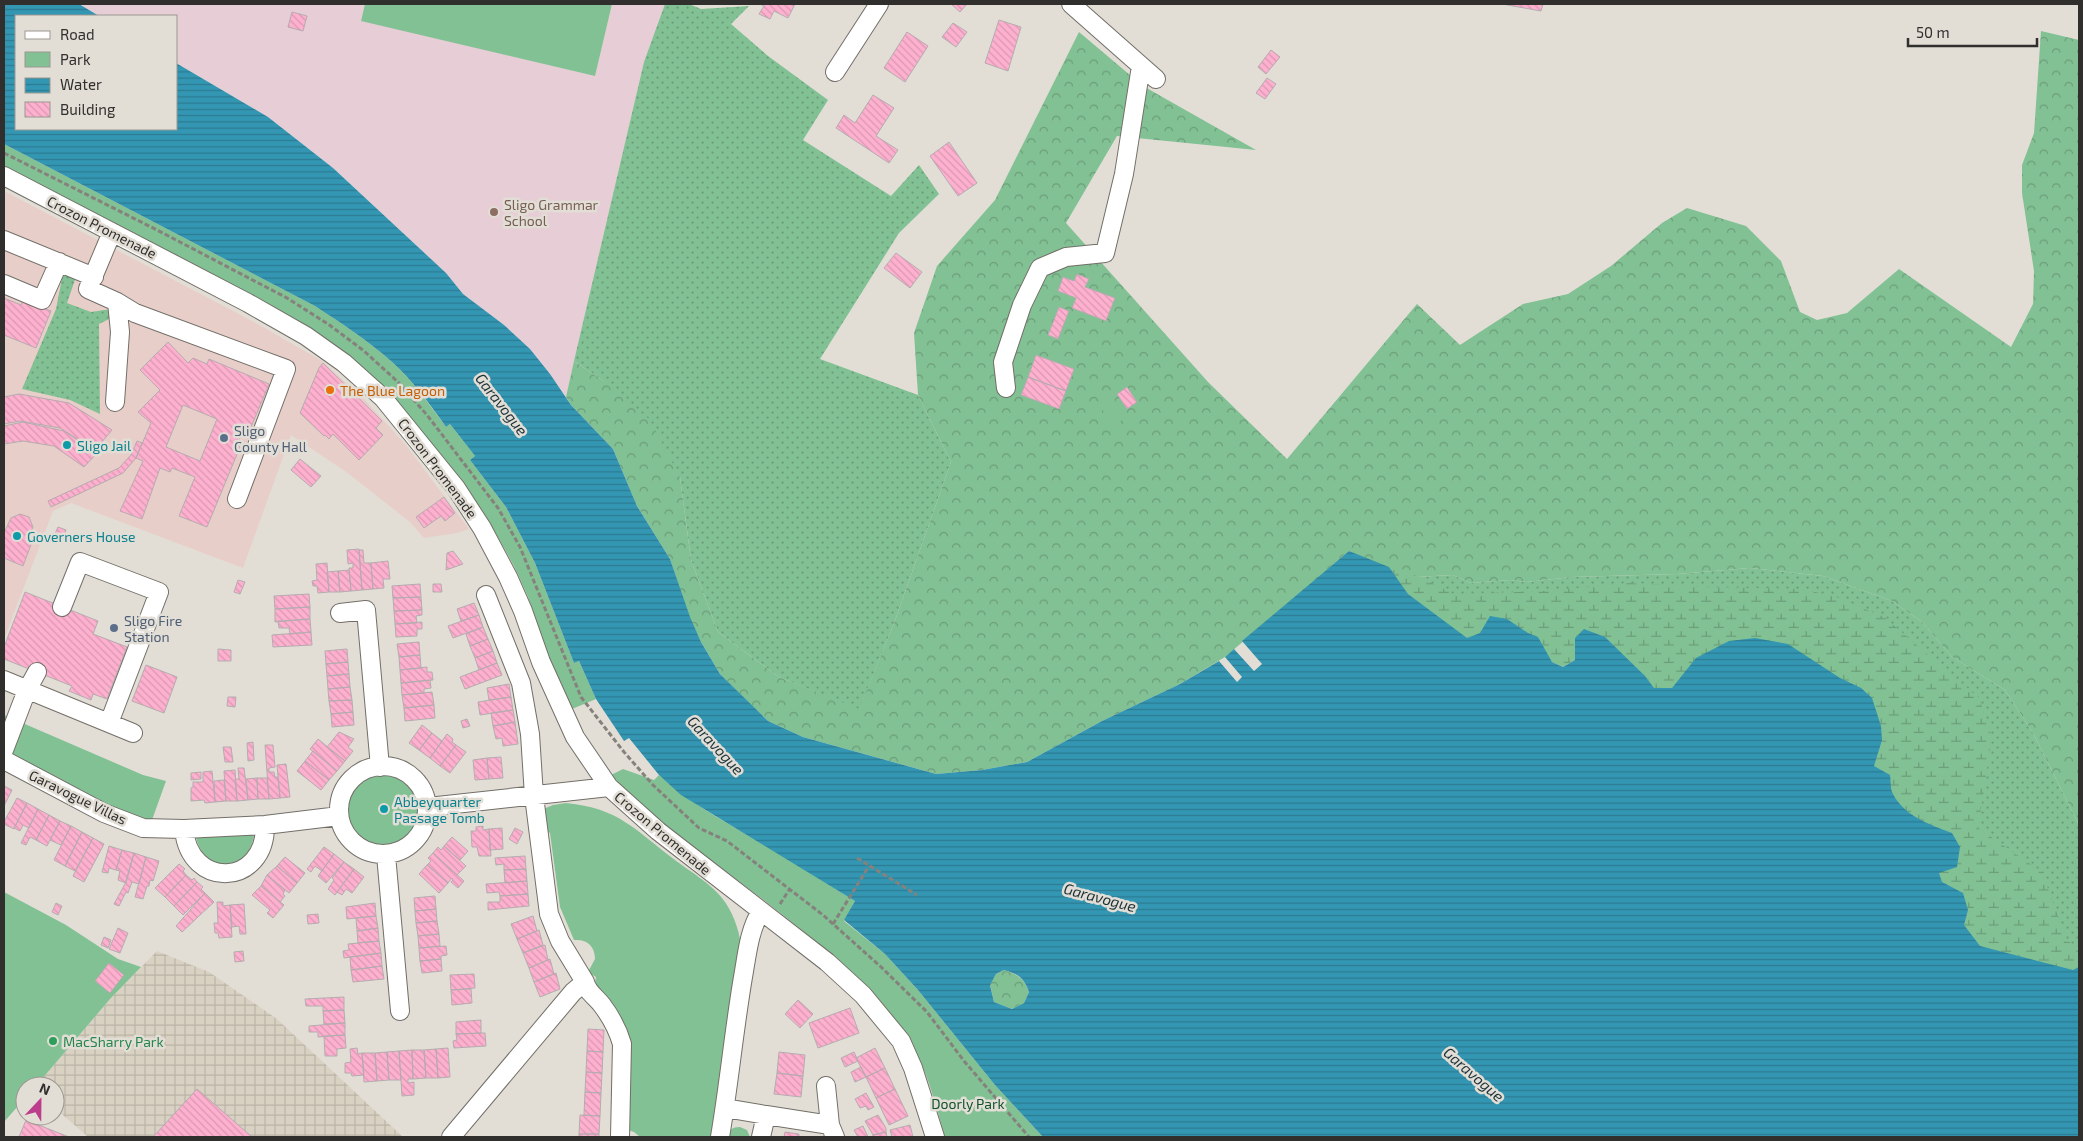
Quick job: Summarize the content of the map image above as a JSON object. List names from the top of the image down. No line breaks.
{"streets":{"street":["Crozon Promenade","Garavogue Villas"]},"water":["Garavogue"],"parks":["Doorly Park"],"places":["Sligo Grammar School","The Blue Lagoon","Sligo County Hall","Sligo Jail","Governers House","Sligo Fire Station","Abbeyquarter Passage Tomb","MacSharry Park"],"legend":["Road","Park","Water","Building"],"scale_bar":"50 m","north":"top"}
